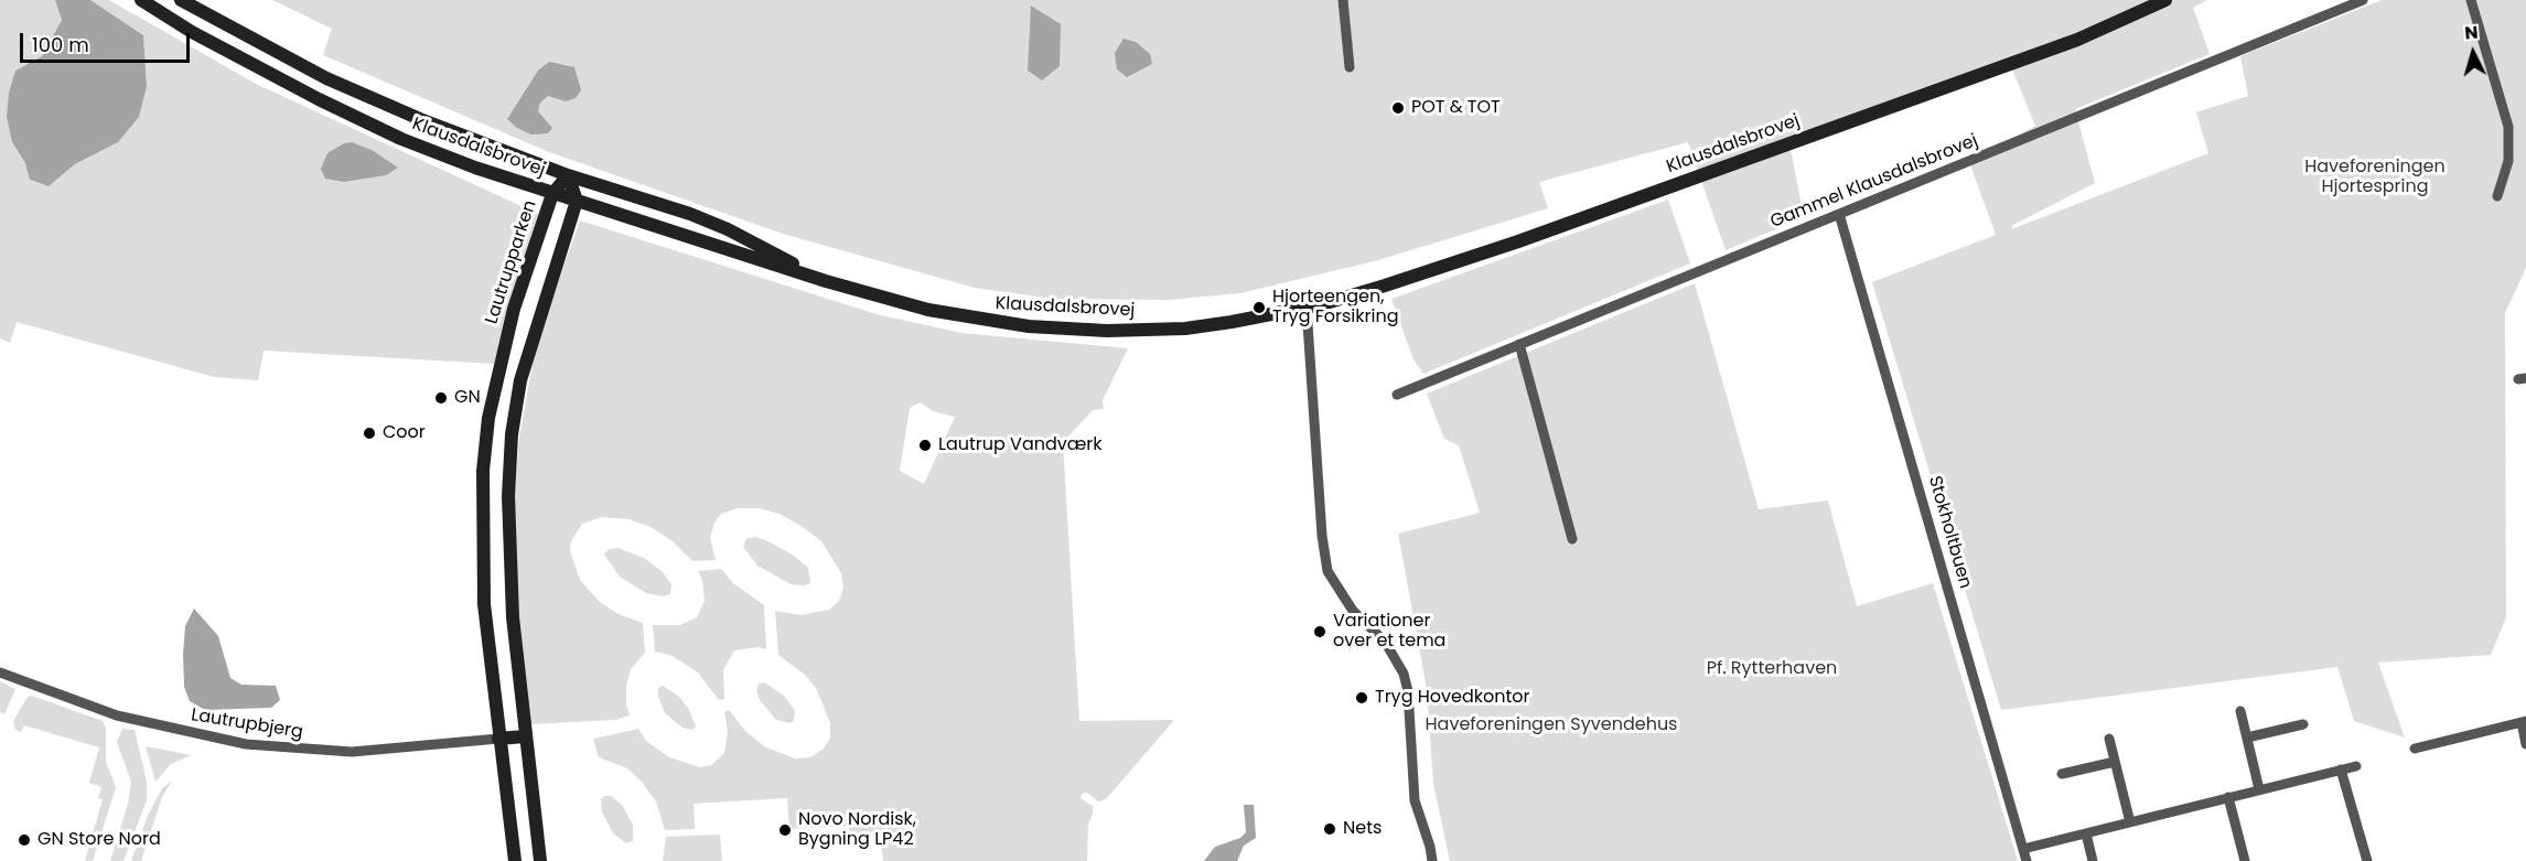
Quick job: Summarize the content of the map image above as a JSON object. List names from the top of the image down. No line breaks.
{"streets":{"street":["Klausdalsbrovej","Gammel Klausdalsbrovej","Lautrupparken","Stokholtbuen","Lautrupbjerg"]},"crossings":[["Klausdalsbrovej","Lautrupparken"],["Gammel Klausdalsbrovej","Stokholtbuen"],["Lautrupparken","Lautrupbjerg"]],"parks":["Haveforeningen Hjortespring","Pf. Rytterhaven","Haveforeningen Syvendehus"],"places":["POT & TOT","Hjorteengen, Tryg Forsikring","GN","Coor","Lautrup Vandværk","Variationer over et tema","Tryg Hovedkontor","Nets","Novo Nordisk, Bygning LP42","GN Store Nord"],"scale_bar":"100 m","north":"top"}
